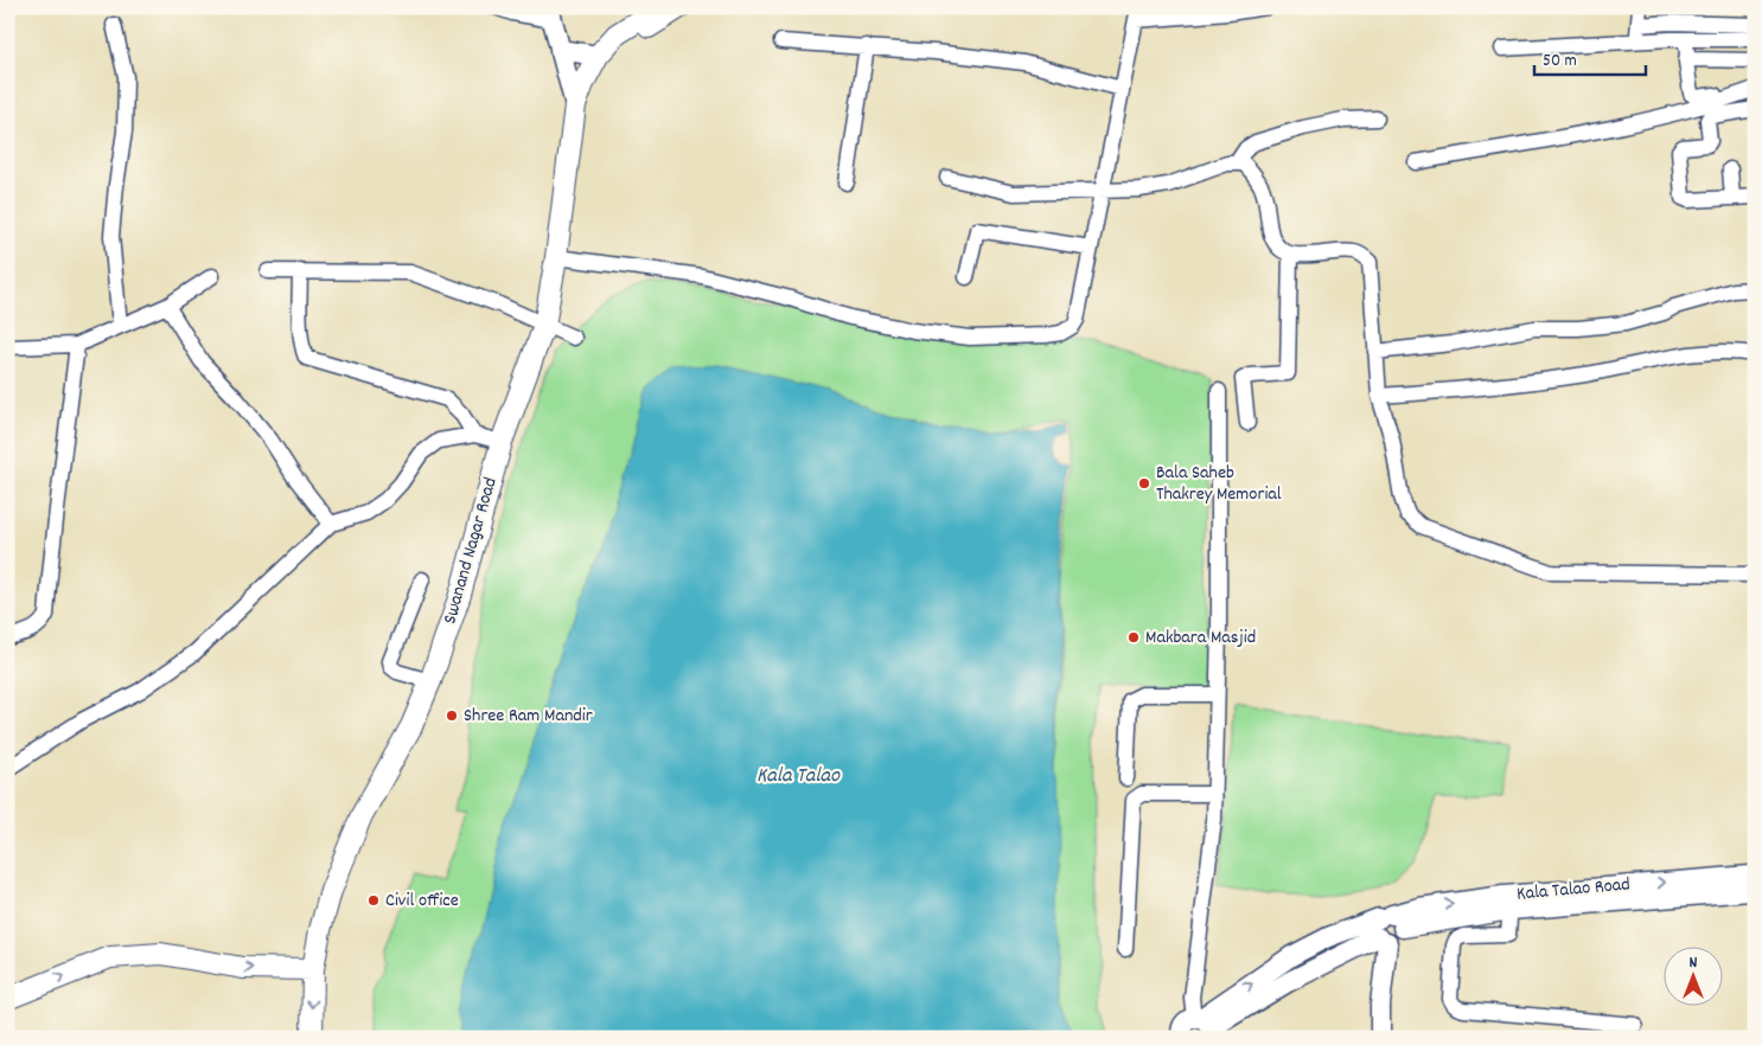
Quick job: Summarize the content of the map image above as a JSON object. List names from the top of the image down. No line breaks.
{"streets":{"main road":["Swanand Nagar Road"],"street":["Kala Talao Road"]},"water":["Kala Talao"],"places":["Bala Saheb Thakrey Memorial","Makbara Masjid","Shree Ram Mandir","Civil office"],"scale_bar":"50 m","north":"top"}
